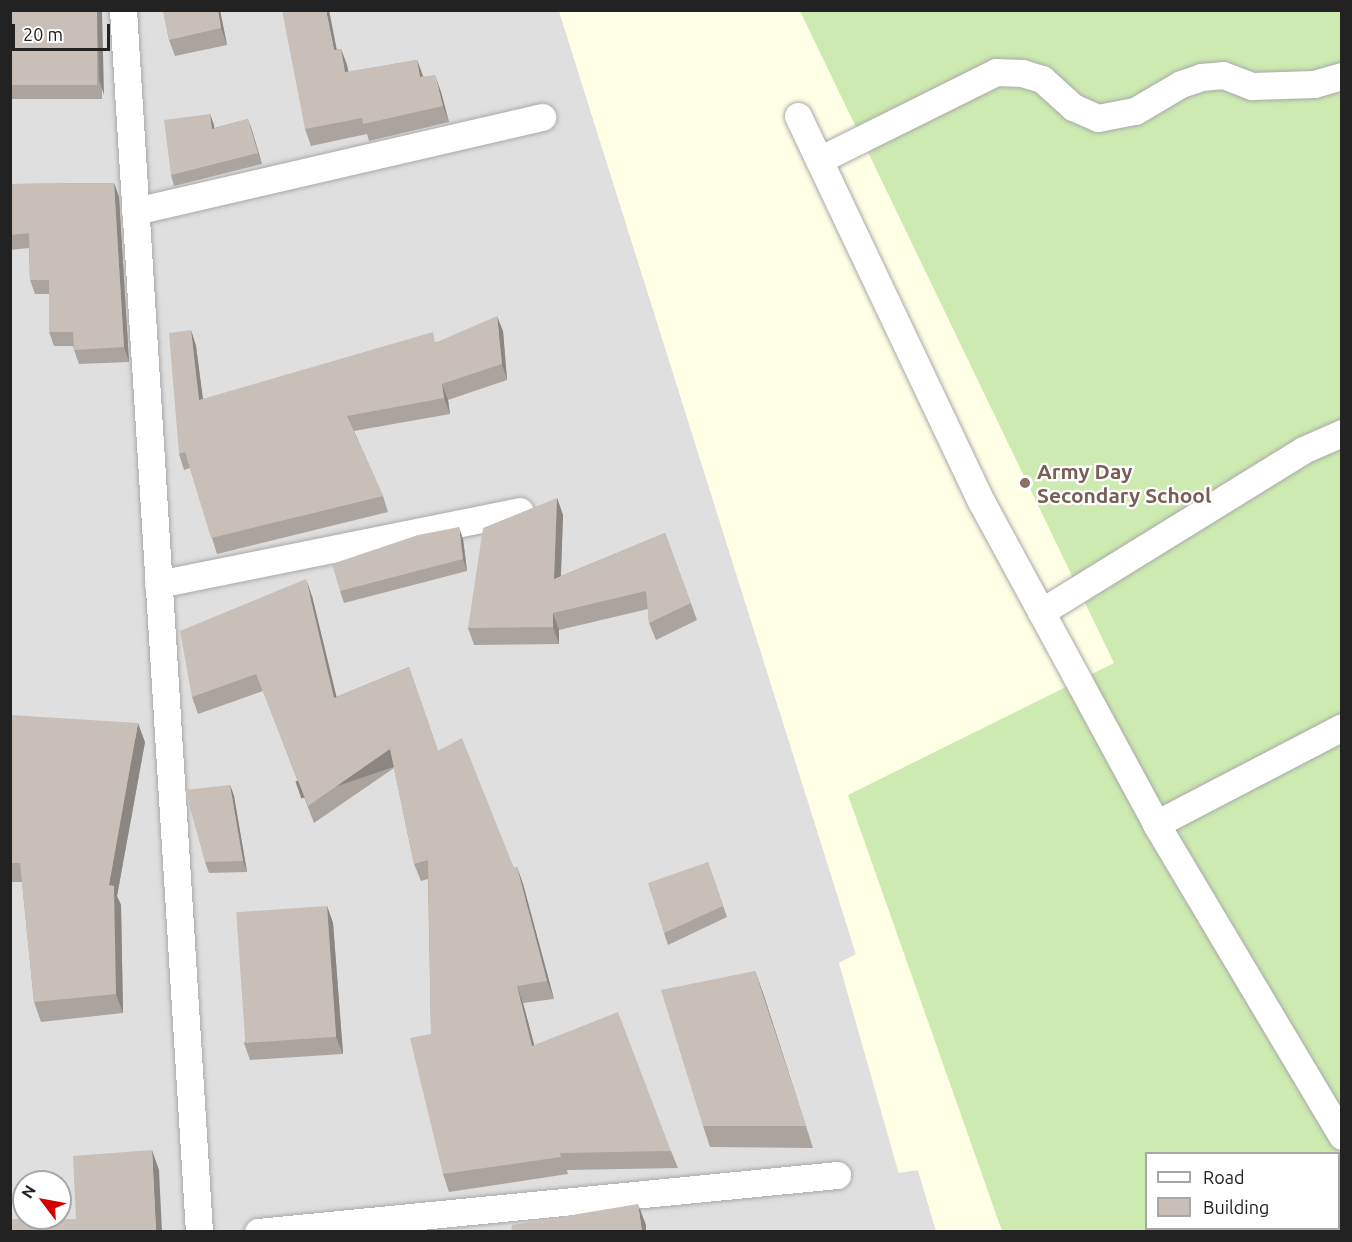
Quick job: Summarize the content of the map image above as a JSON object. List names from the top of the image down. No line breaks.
{"places":["Army Day Secondary School"],"legend":["Road","Building"],"scale_bar":"20 m","north":"top left"}
